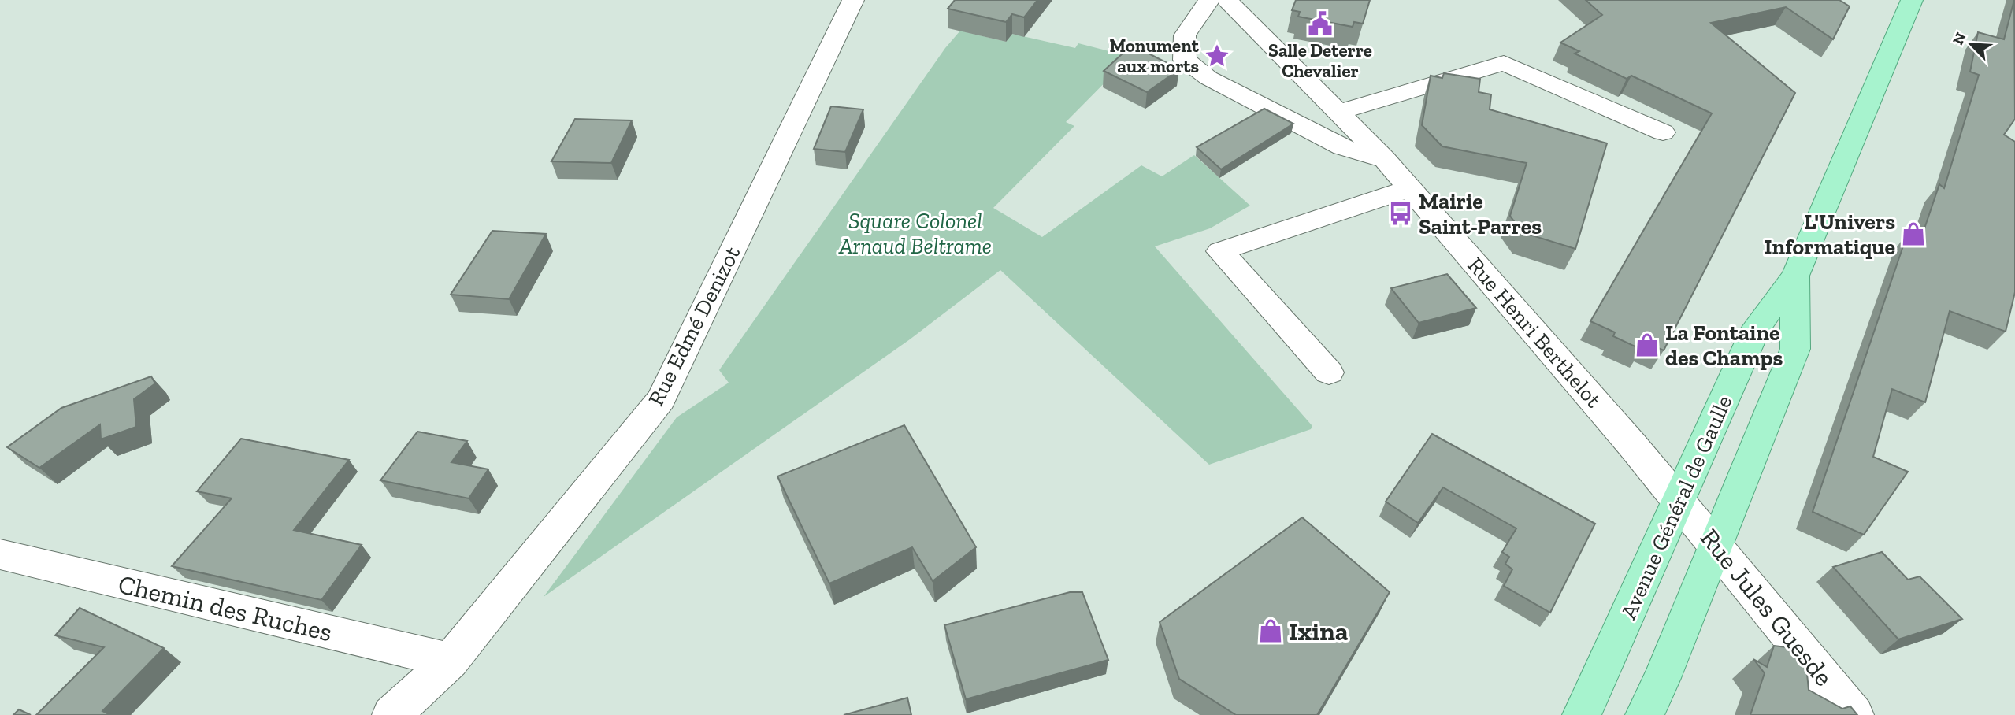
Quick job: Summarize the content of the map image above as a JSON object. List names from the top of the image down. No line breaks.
{"streets":{"main road":["Avenue Général de Gaulle"],"street":["Rue Edmé Denizot","Rue Henri Berthelot","Rue Jules Guesde","Chemin des Ruches"]},"crossings":[["Rue Edmé Denizot","Chemin des Ruches"],["Rue Henri Berthelot","Avenue Général de Gaulle"],["Rue Henri Berthelot","Rue Jules Guesde"],["Avenue Général de Gaulle","Rue Jules Guesde"]],"parks":["Square Colonel Arnaud Beltrame"],"places":{"public building":["Salle Deterre Chevalier"],"place":["Monument aux morts"],"bus stop":["Mairie Saint-Parres"],"shop":["L'Univers Informatique","La Fontaine des Champs","Ixina"]},"north":"top left"}
